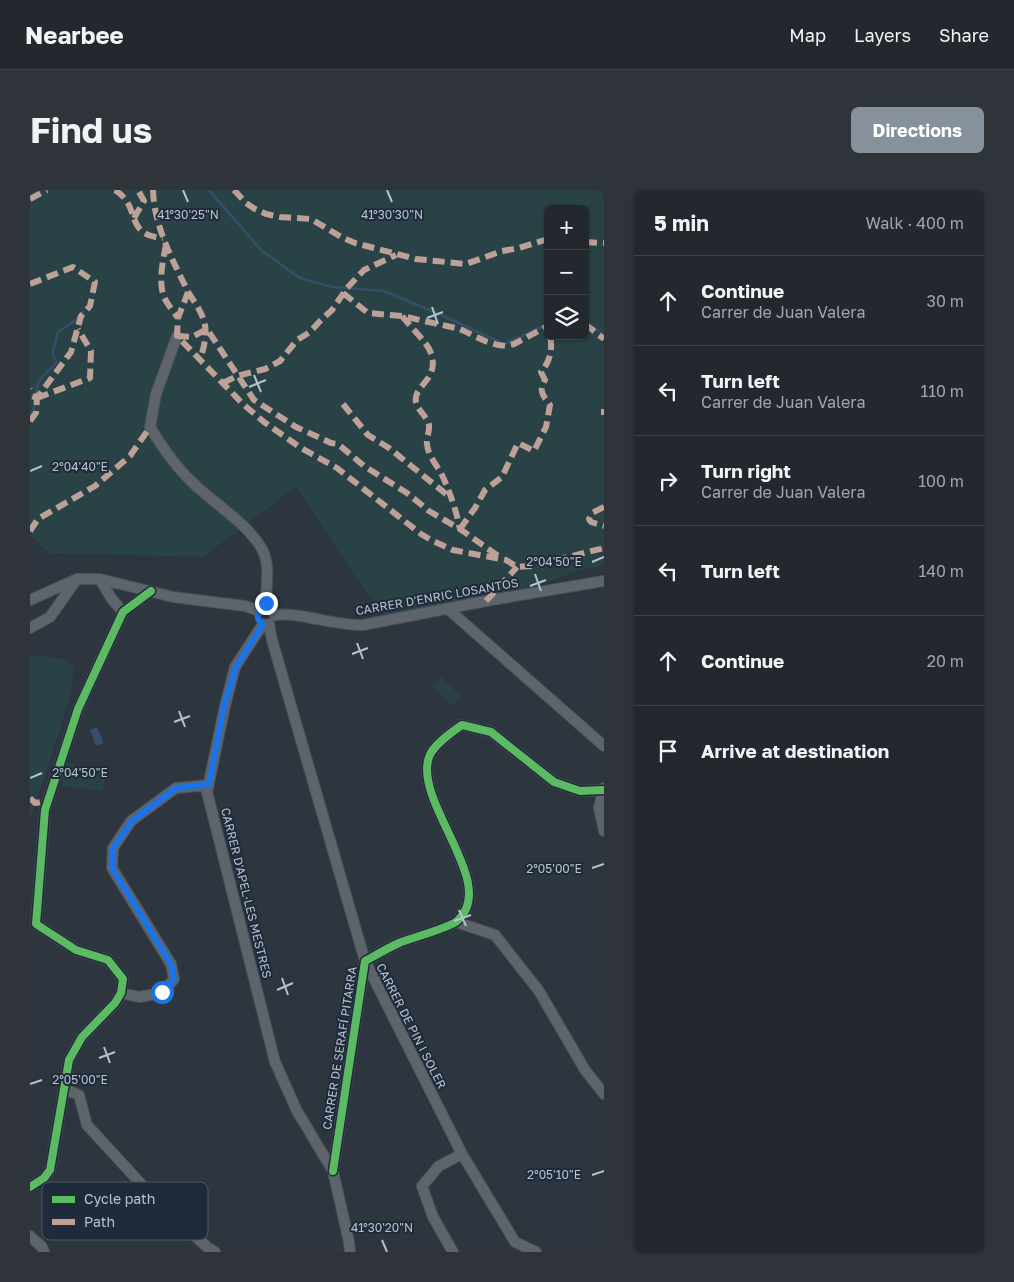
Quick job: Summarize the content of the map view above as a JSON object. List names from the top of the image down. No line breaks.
{"streets":{"street":["CARRER D'ENRIC LOSANTOS","CARRER D'APEL·LES MESTRES","CARRER DE PIN I SOLER","CARRER DE SERAFÍ PITARRA"]},"crossings":[["CARRER D'ENRIC LOSANTOS","CARRER D'APEL·LES MESTRES"],["CARRER D'ENRIC LOSANTOS","CARRER DE PIN I SOLER"],["CARRER D'APEL·LES MESTRES","CARRER DE PIN I SOLER"],["CARRER D'APEL·LES MESTRES","CARRER DE SERAFÍ PITARRA"],["CARRER DE PIN I SOLER","CARRER DE SERAFÍ PITARRA"]],"legend":["Cycle path","Path"],"page":{"header":"Nearbee","nav":["Map","Layers","Share"],"buttons":"Directions","title":"Find us","heading":["5 min","Walk · 400 m"],"map_buttons":["+","−"],"list":[["Continue","Carrer de Juan Valera","30 m"],["Turn left","Carrer de Juan Valera","110 m"],["Turn right","Carrer de Juan Valera","100 m"],["Turn left","140 m"],["Continue","20 m"],"Arrive at destination"]},"coordinates":["41°30'25\"N","41°30'30\"N","2°04'40\"E","2°04'50\"E","2°05'00\"E","2°05'10\"E","41°30'20\"N"]}
